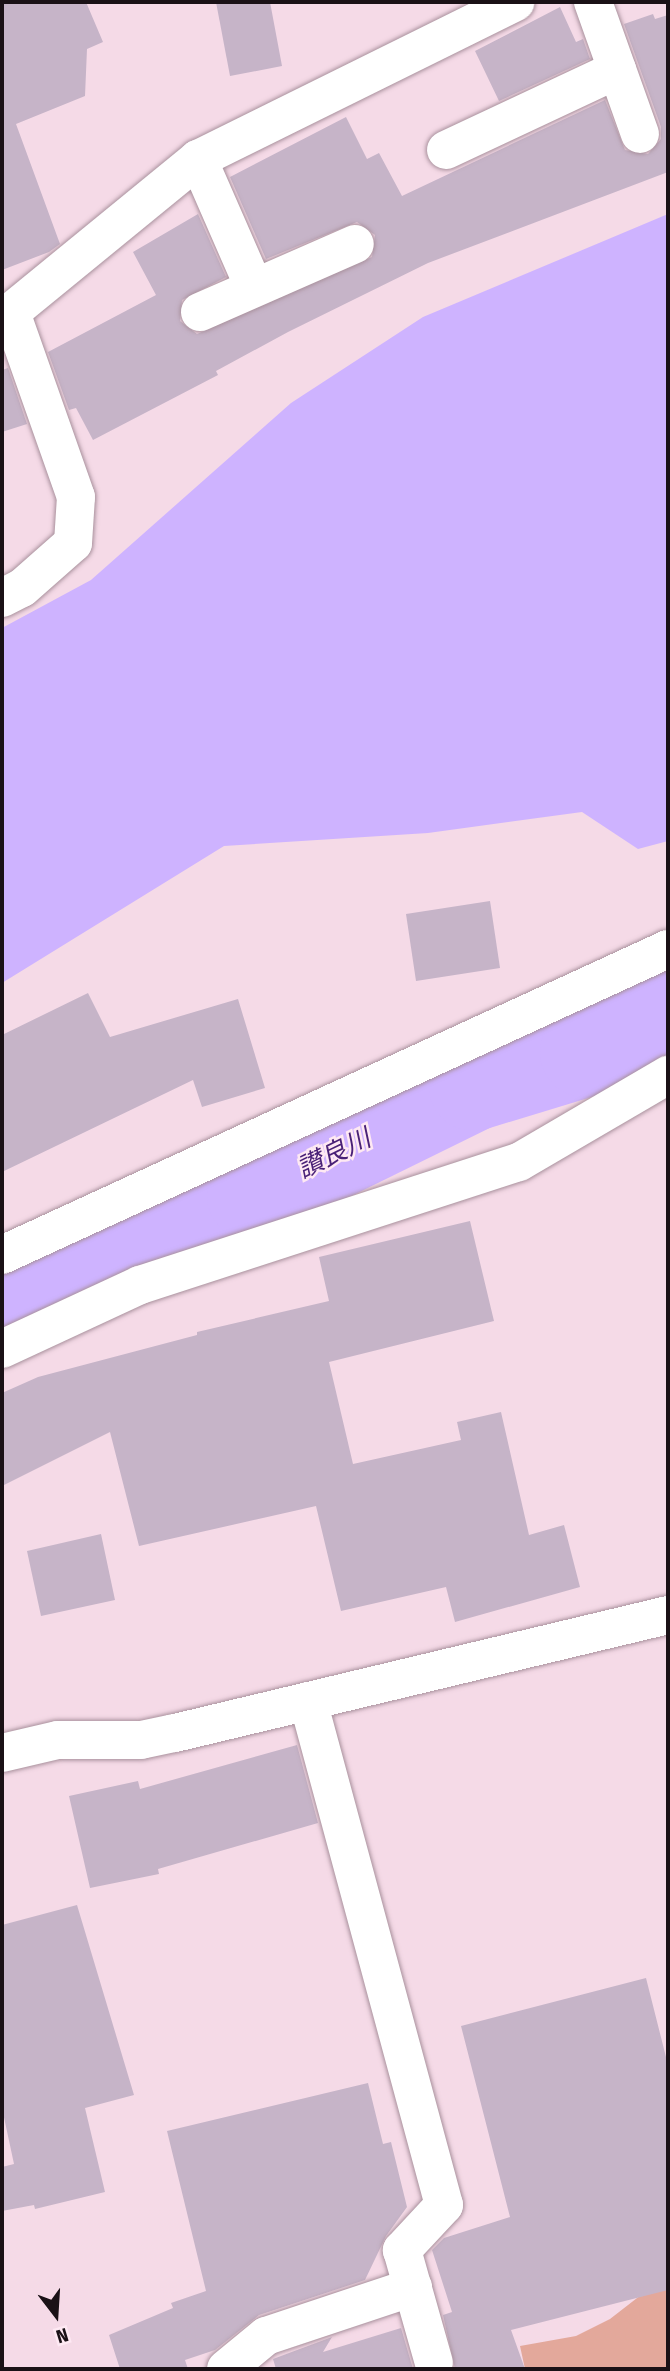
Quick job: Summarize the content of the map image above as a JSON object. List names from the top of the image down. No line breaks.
{"water":["讃良川"],"north":"bottom"}
